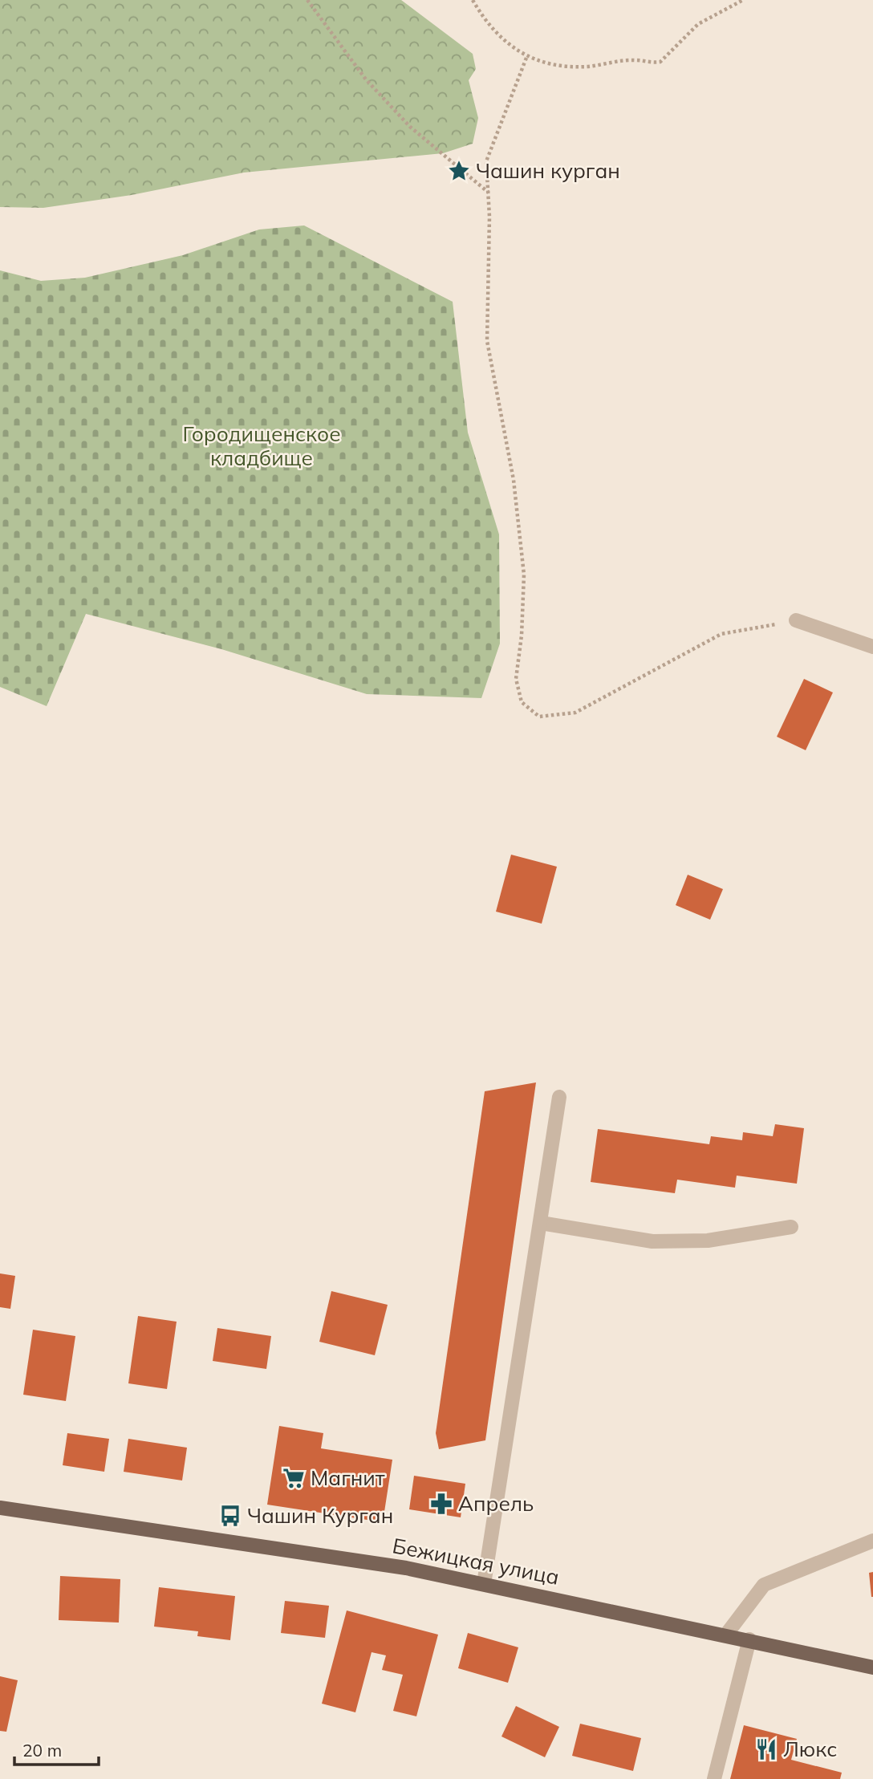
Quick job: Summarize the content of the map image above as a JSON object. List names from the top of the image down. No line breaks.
{"streets":{"main road":["Бежицкая улица"]},"parks":["Городищенское кладбище"],"places":{"place":["Чашин курган"],"supermarket":["Магнит"],"pharmacy":["Апрель"],"bus stop":["Чашин Курган"],"restaurant":["Люкс"]},"scale_bar":"20 m"}
